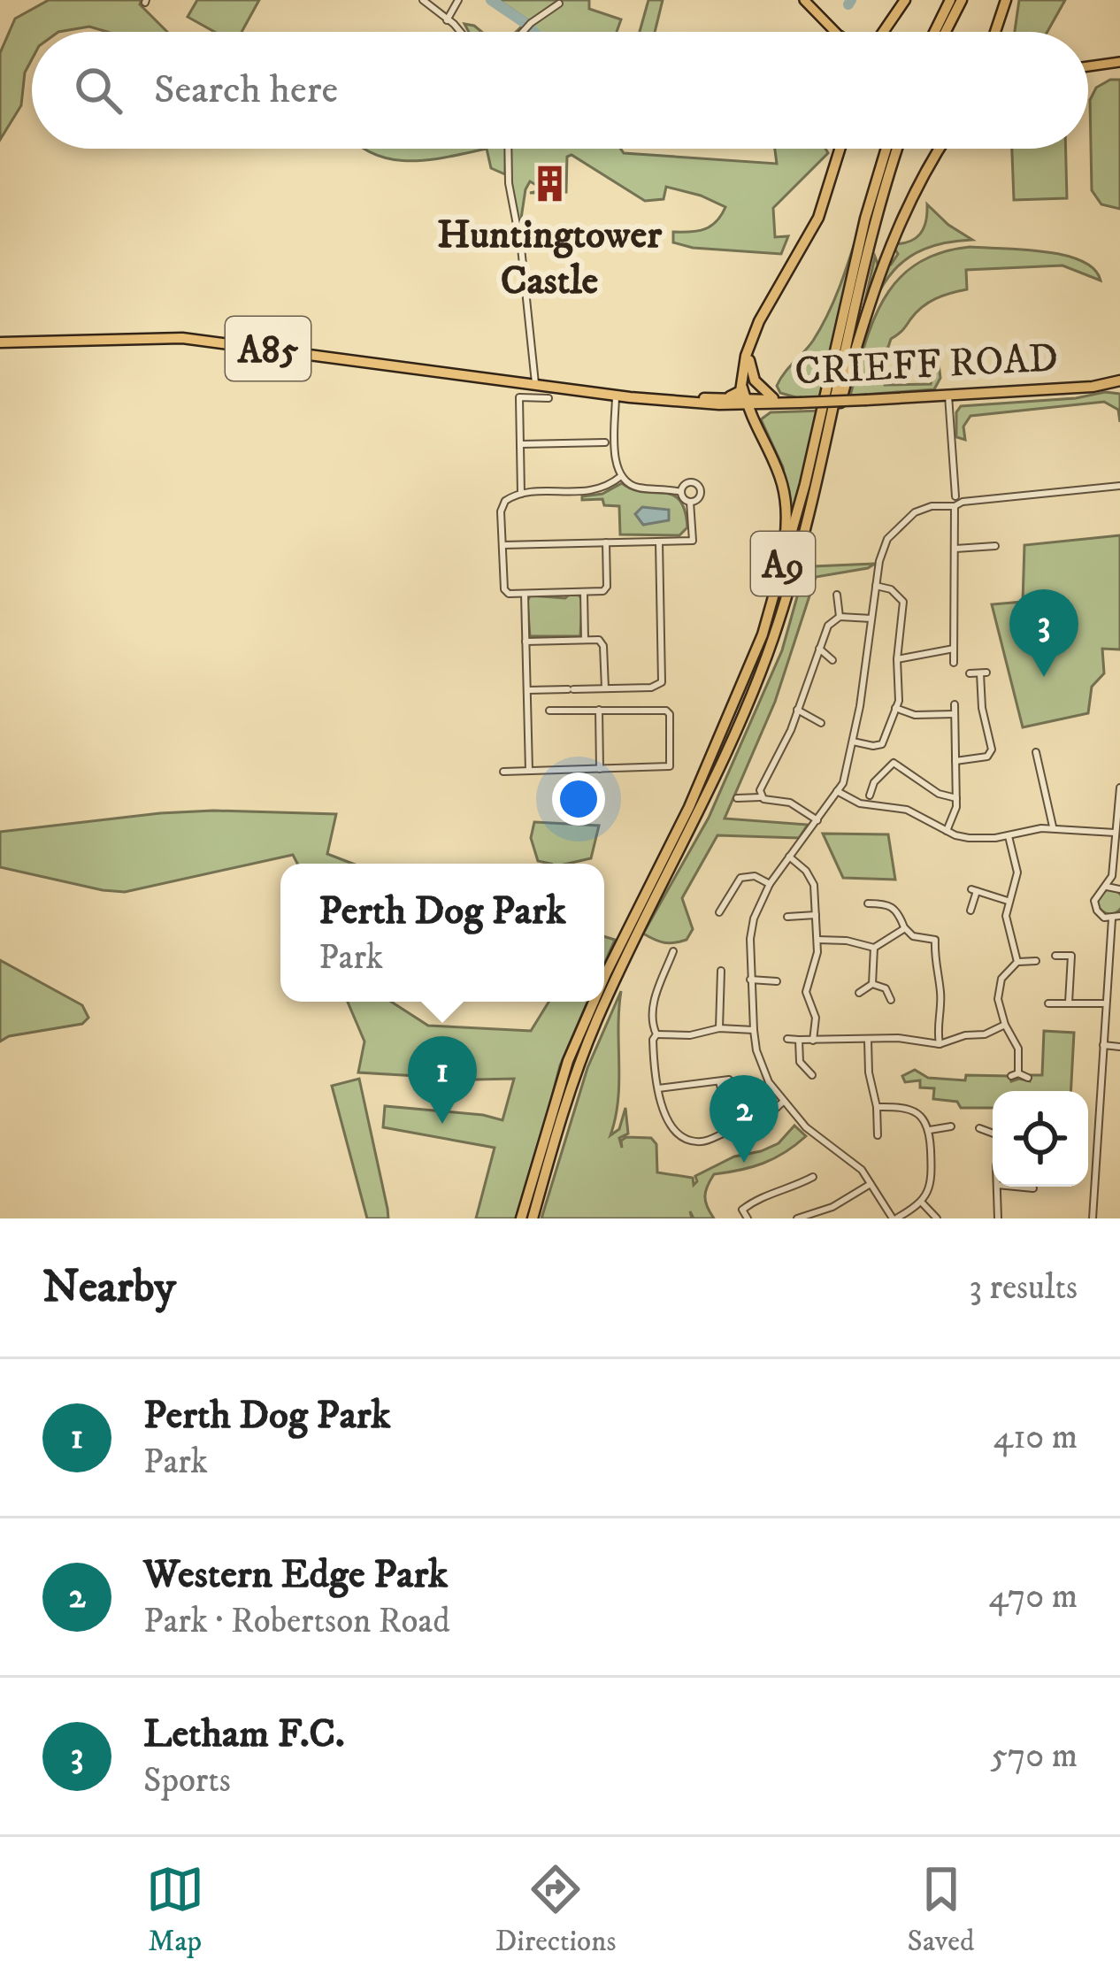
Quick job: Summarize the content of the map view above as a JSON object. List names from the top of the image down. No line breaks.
{"streets":{"highway":["A85","CRIEFF ROAD","A9"]},"crossings":[["A85","CRIEFF ROAD"],["A85","A9"],["CRIEFF ROAD","A9"]],"places":{"building":["Huntingtower Castle"]},"page":{"search":"Search here","pins":["3","1","2"],"popup":["Perth Dog Park","Park"],"heading":["Nearby","3 results"],"list":[{"mark":"1","name":"Perth Dog Park","note":"Park","value":"410 m"},{"mark":"2","name":"Western Edge Park","note":"Park · Robertson Road","value":"470 m"},{"mark":"3","name":"Letham F.C.","note":"Sports","value":"570 m"}],"nav":["Map","Directions","Saved"]}}
